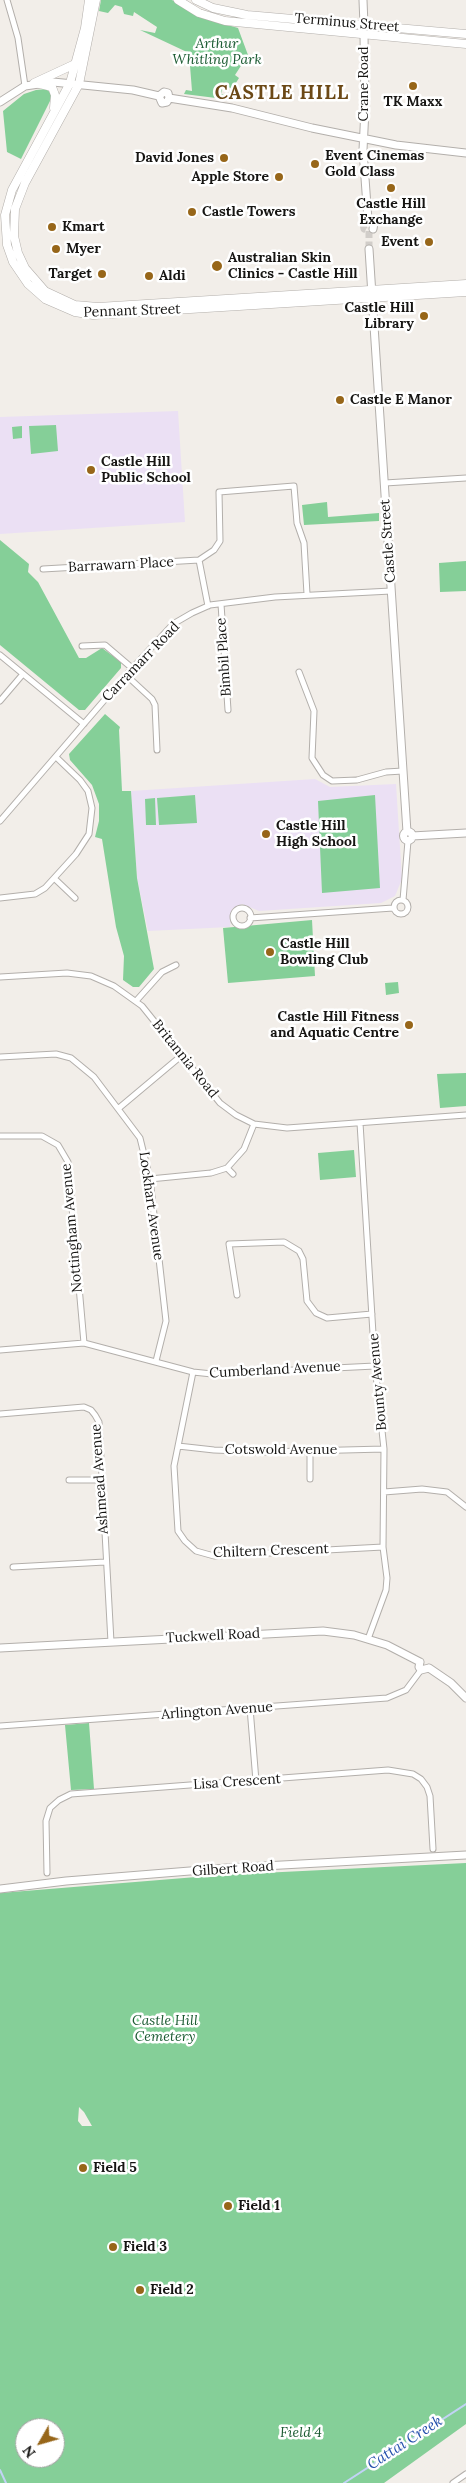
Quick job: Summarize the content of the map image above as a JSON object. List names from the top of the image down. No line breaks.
{"streets":{"main road":["Terminus Street","Crane Road","Pennant Street"],"street":["Castle Street","Barrawarn Place","Bimbil Place","Carramarr Road","Britannia Road","Lockhart Avenue","Nottingham Avenue","Cumberland Avenue","Bounty Avenue","Cotswold Avenue","Ashmead Avenue","Chiltern Crescent","Tuckwell Road","Arlington Avenue","Lisa Crescent","Gilbert Road"]},"crossings":[["Terminus Street","Crane Road"],["Pennant Street","Castle Street"],["Castle Street","Carramarr Road"],["Bimbil Place","Carramarr Road"],["Britannia Road","Bounty Avenue"],["Lockhart Avenue","Cumberland Avenue"],["Nottingham Avenue","Cumberland Avenue"],["Cumberland Avenue","Bounty Avenue"],["Cumberland Avenue","Chiltern Crescent"],["Bounty Avenue","Cotswold Avenue"],["Bounty Avenue","Chiltern Crescent"],["Bounty Avenue","Tuckwell Road"],["Cotswold Avenue","Chiltern Crescent"],["Ashmead Avenue","Tuckwell Road"],["Tuckwell Road","Arlington Avenue"]],"districts":["CASTLE HILL"],"water":["Cattai Creek"],"parks":["Arthur Whitling Park","Castle Hill Cemetery","Field 4"],"places":["TK Maxx","David Jones","Event Cinemas Gold Class","Apple Store","Castle Hill Exchange","Castle Towers","Kmart","Event","Myer","Australian Skin Clinics - Castle Hill","Target","Aldi","Castle Hill Library","Castle E Manor","Castle Hill Public School","Castle Hill High School","Castle Hill Bowling Club","Castle Hill Fitness and Aquatic Centre","Field 5","Field 1","Field 3","Field 2"],"north":"bottom left"}
